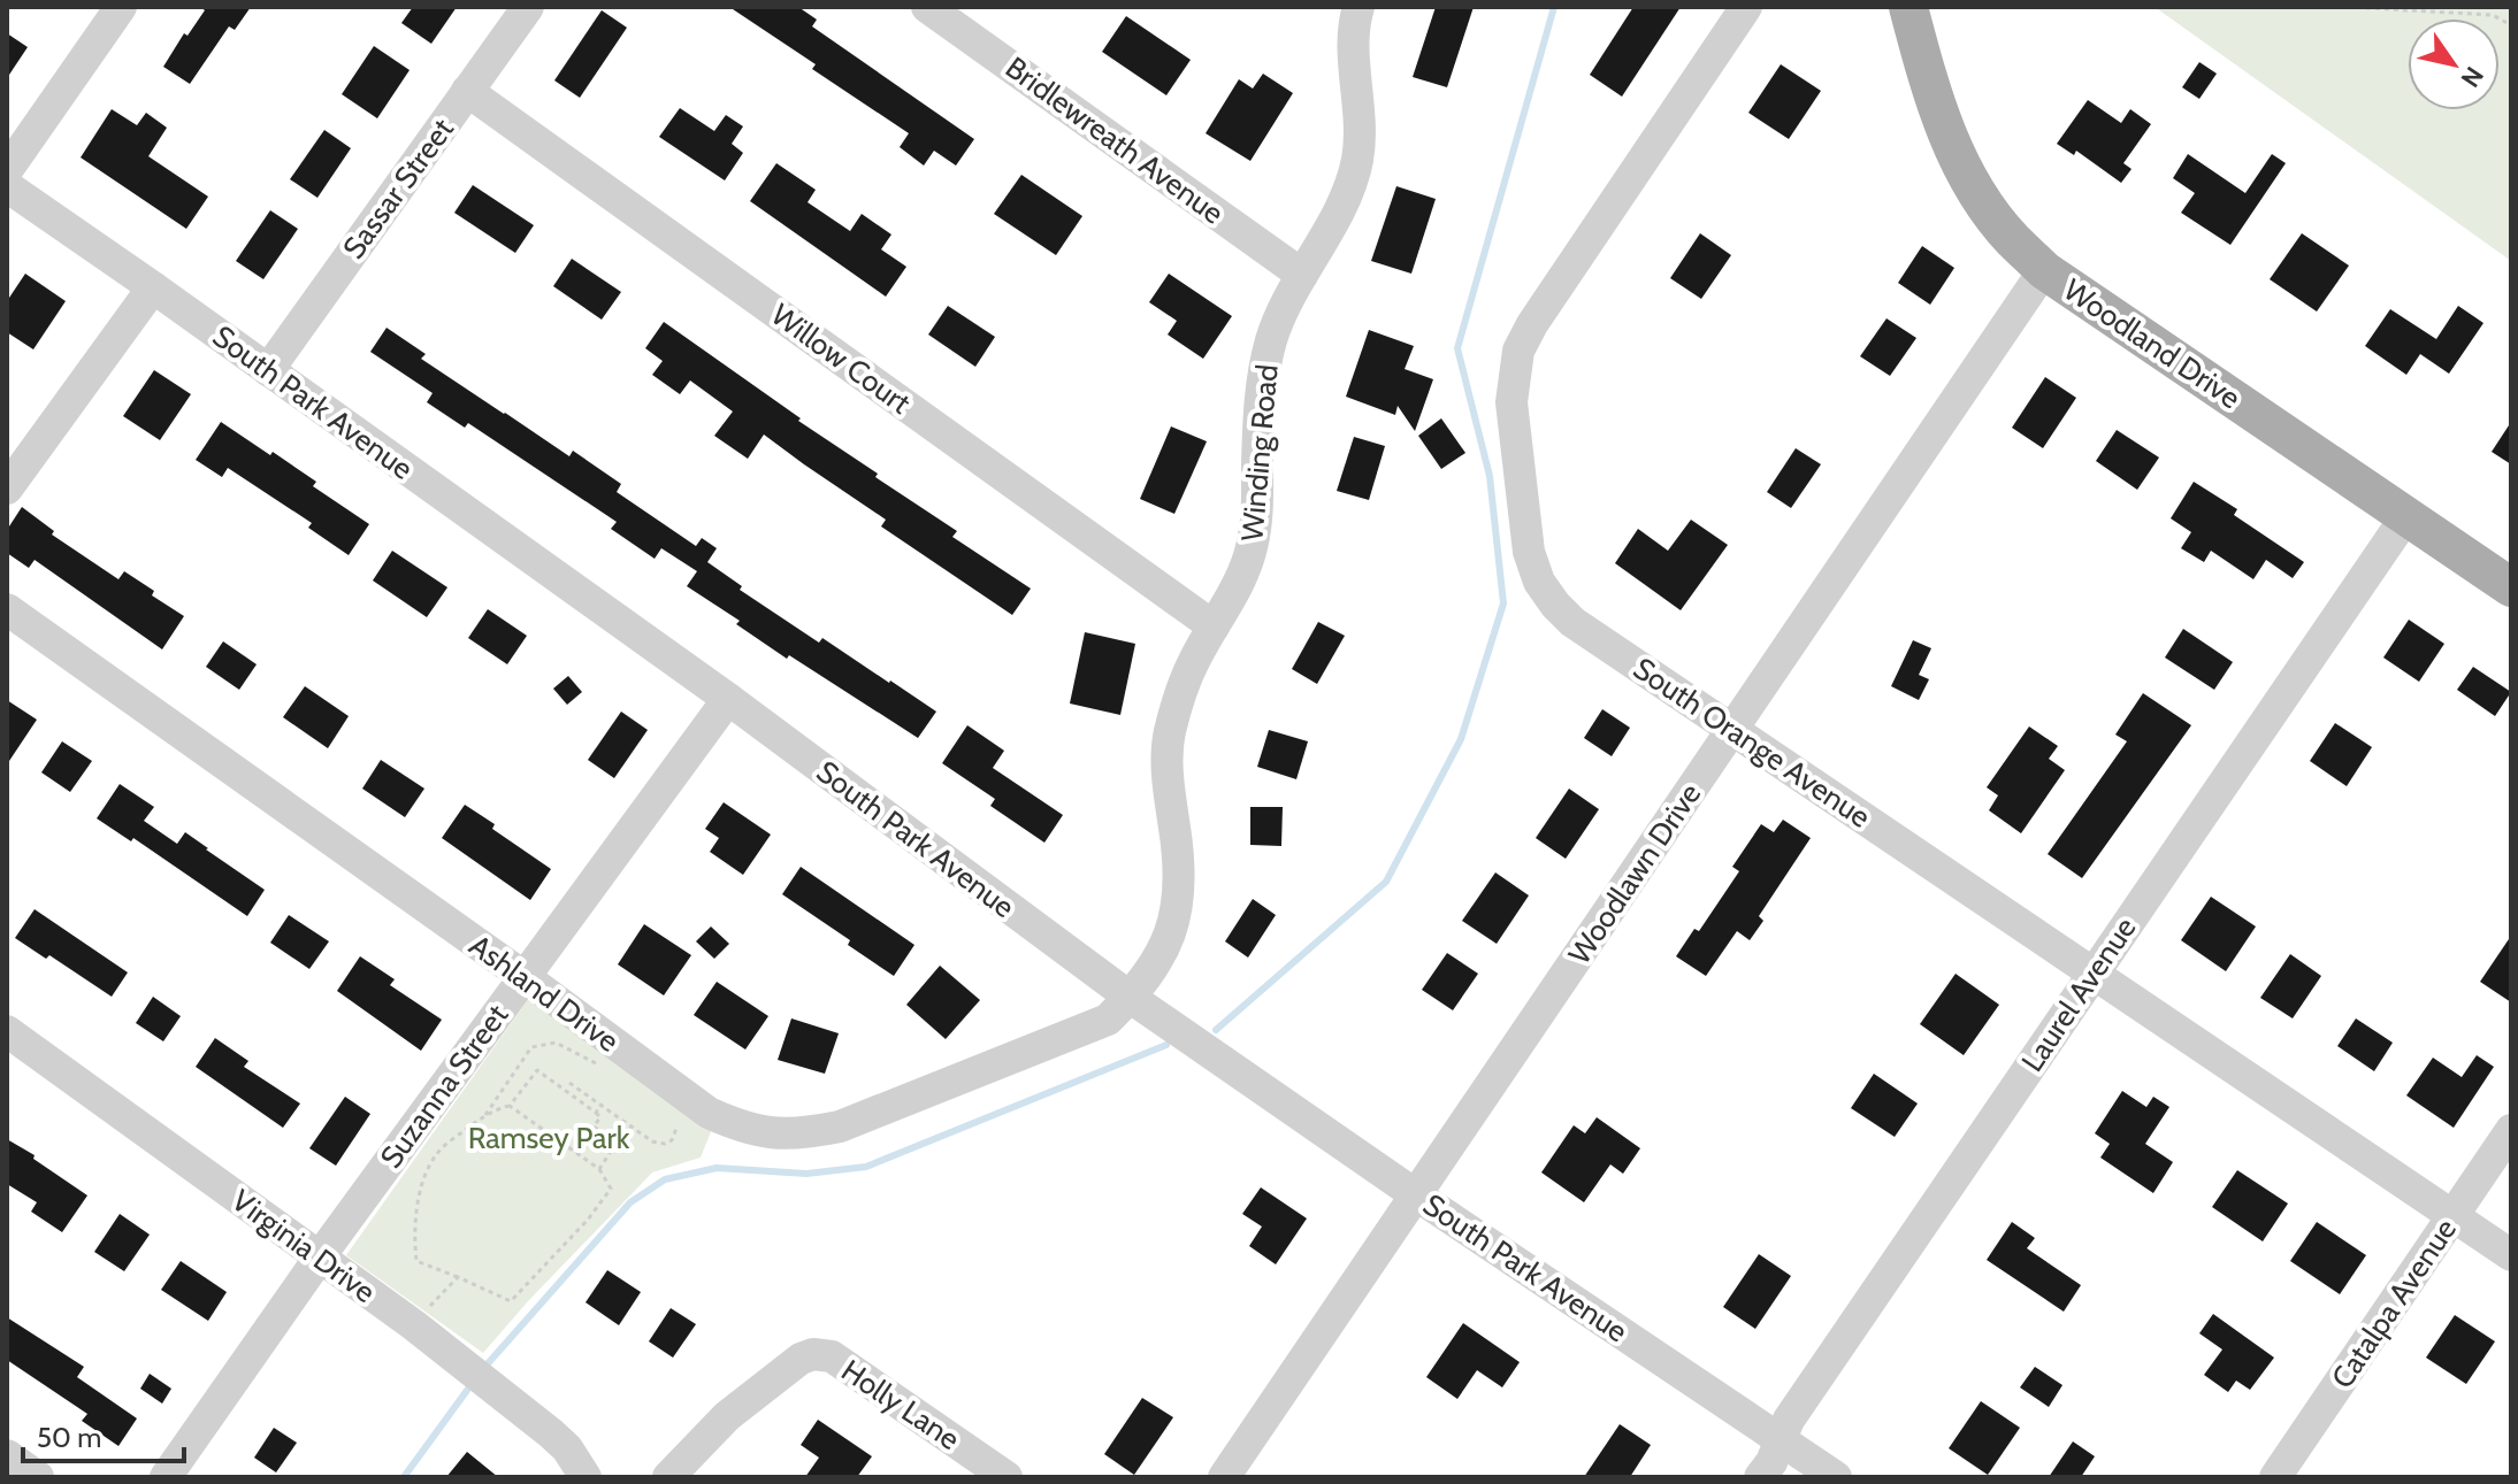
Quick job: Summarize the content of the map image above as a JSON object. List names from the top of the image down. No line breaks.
{"streets":{"main road":["Woodland Drive"],"street":["Bridlewreath Avenue","Sassar Street","Willow Court","South Park Avenue","Winding Road","South Orange Avenue","Woodlawn Drive","Ashland Drive","Laurel Avenue","Suzanna Street","Virginia Drive","Catalpa Avenue","Holly Lane"]},"crossings":[["Bridlewreath Avenue","Winding Road"],["Sassar Street","Willow Court"],["Sassar Street","South Park Avenue"],["Woodland Drive","Woodlawn Drive"],["Woodland Drive","Laurel Avenue"],["Willow Court","Winding Road"],["South Park Avenue","Winding Road"],["South Park Avenue","Woodlawn Drive"],["South Park Avenue","Ashland Drive"],["South Park Avenue","Laurel Avenue"],["South Park Avenue","Suzanna Street"],["Winding Road","Ashland Drive"],["South Orange Avenue","Woodlawn Drive"],["South Orange Avenue","Laurel Avenue"],["South Orange Avenue","Catalpa Avenue"],["Ashland Drive","Suzanna Street"],["Suzanna Street","Virginia Drive"]],"parks":["Ramsey Park"],"scale_bar":"50 m","north":"bottom right"}
